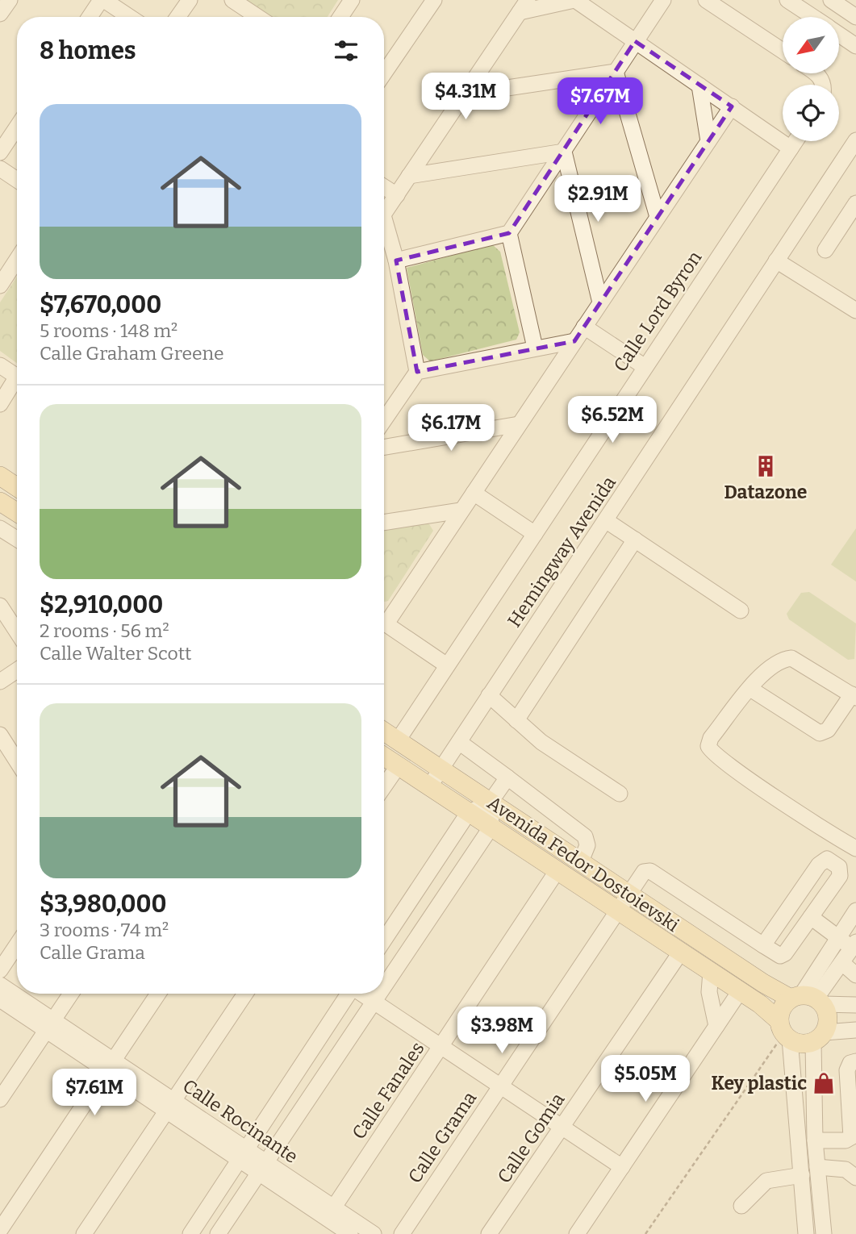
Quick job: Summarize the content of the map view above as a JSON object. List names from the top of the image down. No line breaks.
{"streets":{"main road":["Avenida Fedor Dostoievski"],"street":["Calle Lord Byron","Hemingway Avenida","Calle Fanales","Calle Rocinante","Calle Grama","Calle Gomia"]},"crossings":[["Calle Lord Byron","Avenida Fedor Dostoievski"],["Hemingway Avenida","Avenida Fedor Dostoievski"],["Avenida Fedor Dostoievski","Calle Fanales"],["Avenida Fedor Dostoievski","Calle Grama"],["Avenida Fedor Dostoievski","Calle Gomia"],["Calle Fanales","Calle Rocinante"]],"places":{"building":["Datazone"],"shop":["Key plastic"]},"north":"bottom left","page":{"heading":"8 homes","price":["$4.31M","$7.67M","$2.91M","$6.52M","$6.17M","$3.98M","$5.05M","$7.61M"],"list":[{"name":"$7,670,000","note":"5 rooms · 148 m² · Calle Graham Greene"},{"name":"$2,910,000","note":"2 rooms · 56 m² · Calle Walter Scott"},{"name":"$3,980,000","note":"3 rooms · 74 m² · Calle Grama"}]}}
